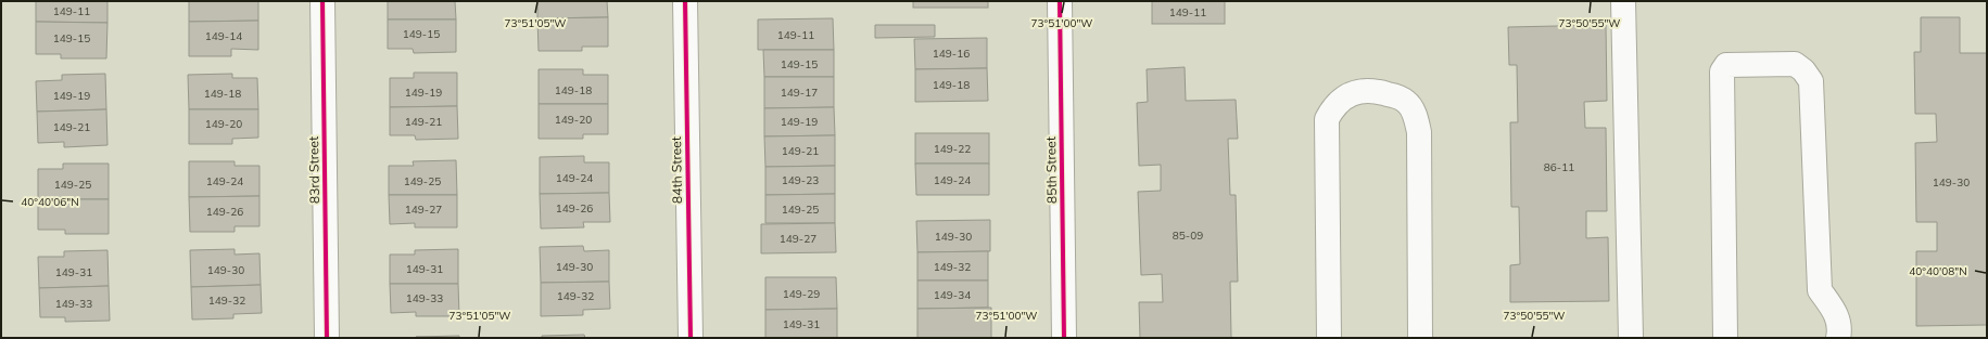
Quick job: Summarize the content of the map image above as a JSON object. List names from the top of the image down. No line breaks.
{"streets":{"street":["83rd Street","84th Street","85th Street"]},"house_numbers":["149-11","149-11","149-15","149-11","149-14","149-15","149-16","149-15","149-18","149-18","149-19","149-17","149-18","149-19","149-20","149-21","149-19","149-20","149-21","149-22","149-21","86-11","149-24","149-23","149-24","149-24","149-25","149-30","149-25","149-26","149-27","149-25","149-26","85-09","149-30","149-27","149-30","149-32","149-31","149-30","149-31","149-29","149-34","149-32","149-33","149-32","149-33","149-31"],"coordinates":["73°51'05\"W","73°51'00\"W","73°50'55\"W","40°40'06\"N","40°40'08\"N"]}
